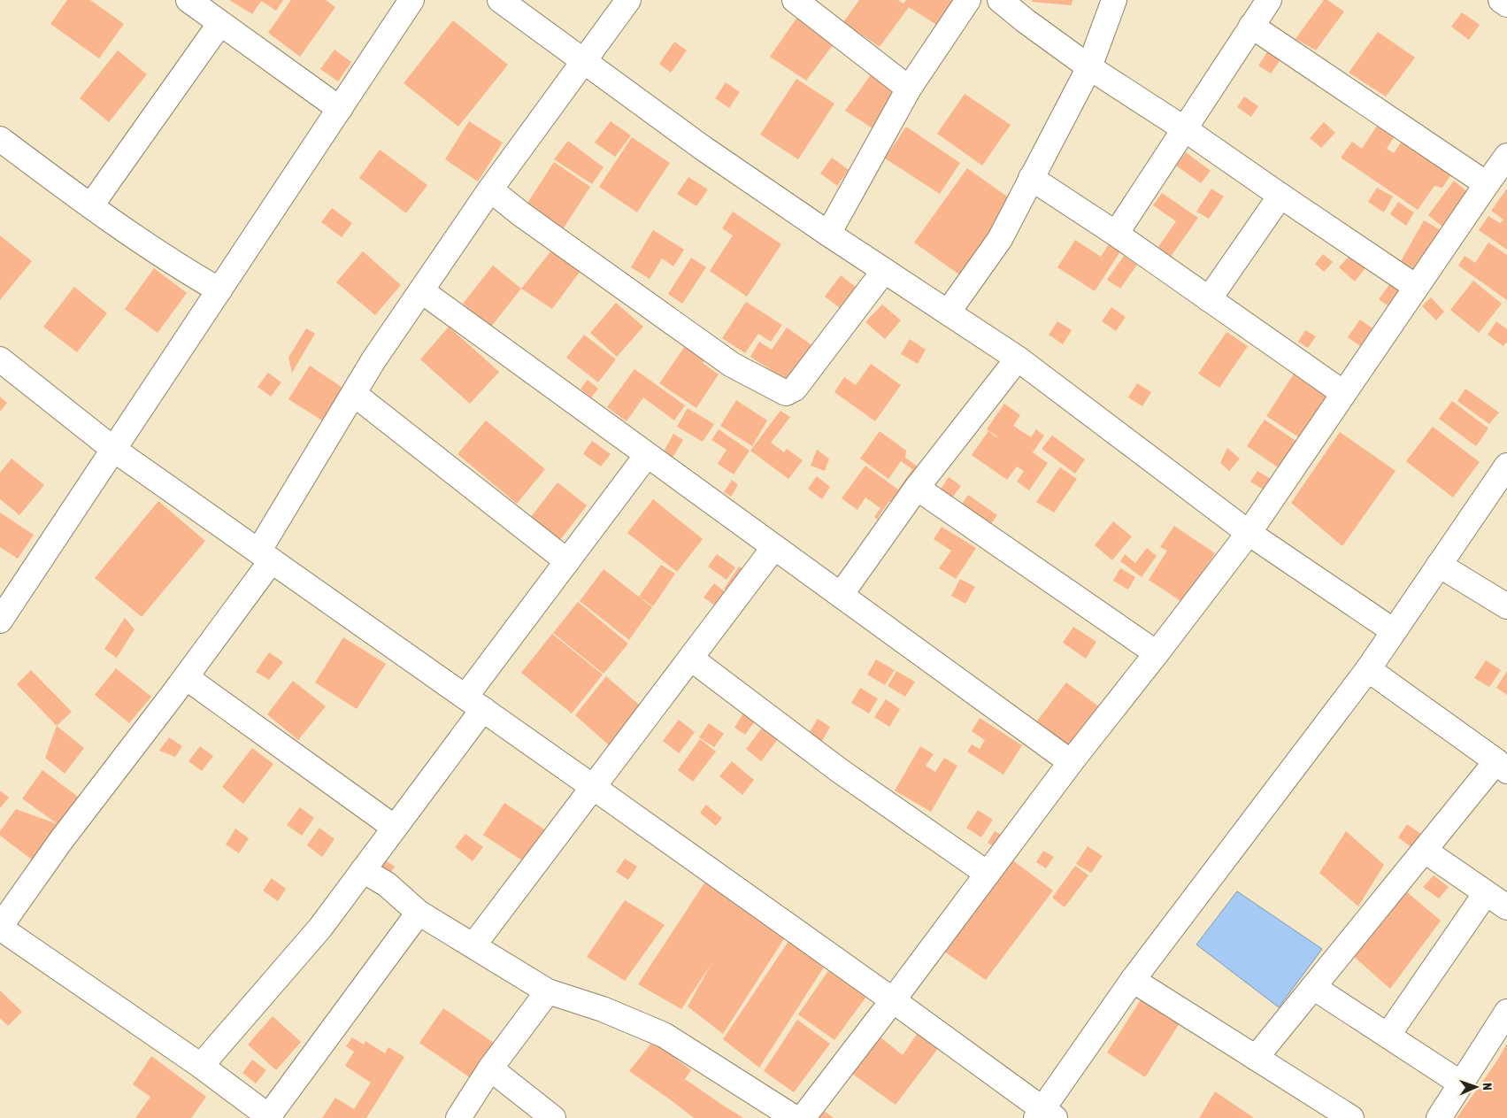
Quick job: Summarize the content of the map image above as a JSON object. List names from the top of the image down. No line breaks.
{"north":"right"}
